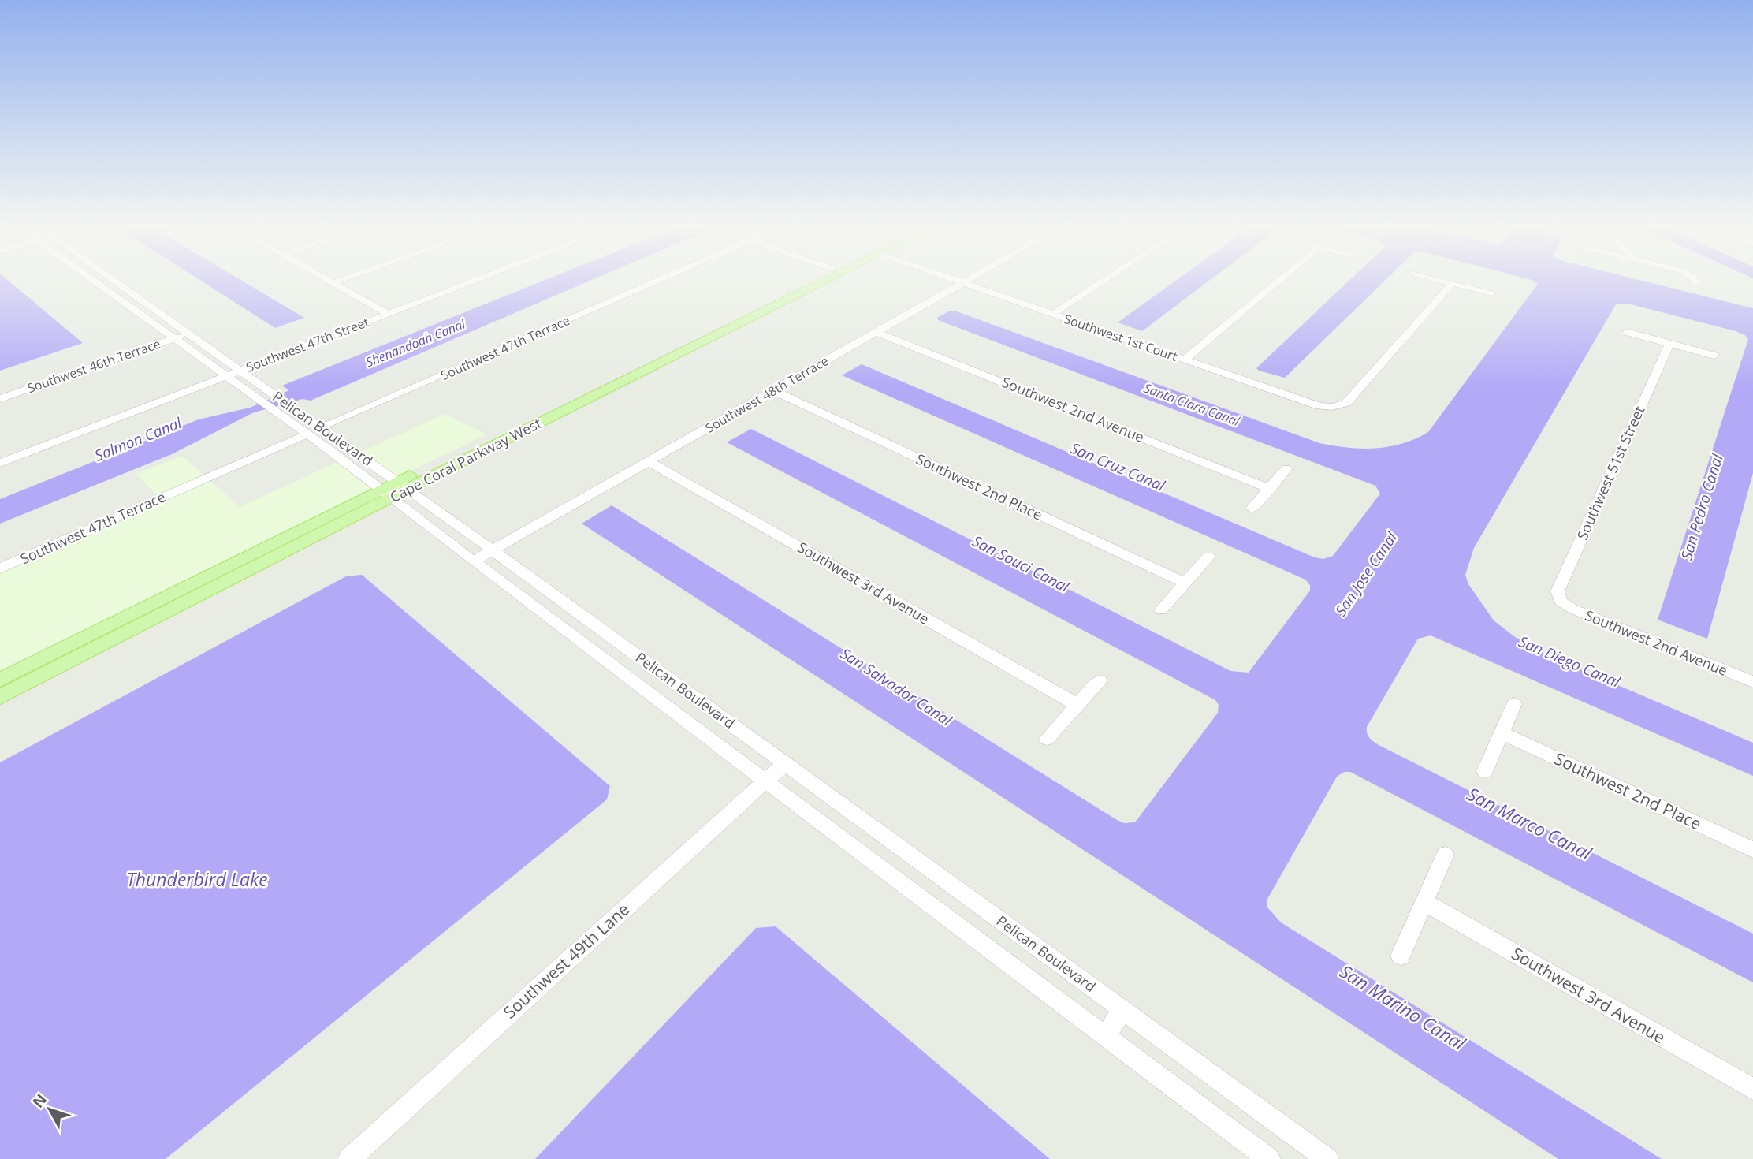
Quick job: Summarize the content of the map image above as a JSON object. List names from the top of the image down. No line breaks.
{"streets":{"main road":["Cape Coral Parkway West"],"street":["Southwest 1st Court","Southwest 47th Street","Southwest 47th Terrace","Southwest 46th Terrace","Southwest 48th Terrace","Southwest 2nd Avenue","Pelican Boulevard","Southwest 51st Street","Southwest 2nd Place","Southwest 3rd Avenue","Southwest 49th Lane"]},"crossings":[["Southwest 1st Court","Southwest 48th Terrace"],["Southwest 47th Street","Pelican Boulevard"],["Southwest 47th Terrace","Pelican Boulevard"],["Southwest 46th Terrace","Pelican Boulevard"],["Southwest 48th Terrace","Southwest 2nd Avenue"],["Southwest 48th Terrace","Pelican Boulevard"],["Southwest 48th Terrace","Southwest 2nd Place"],["Southwest 48th Terrace","Southwest 3rd Avenue"],["Southwest 2nd Avenue","Southwest 51st Street"],["Pelican Boulevard","Cape Coral Parkway West"],["Pelican Boulevard","Southwest 49th Lane"]],"water":["Shenandoah Canal","Santa Clara Canal","Salmon Canal","San Cruz Canal","San Pedro Canal","San Souci Canal","San Jose Canal","San Diego Canal","San Salvador Canal","San Marco Canal","Thunderbird Lake","San Marino Canal"],"north":"top left"}
